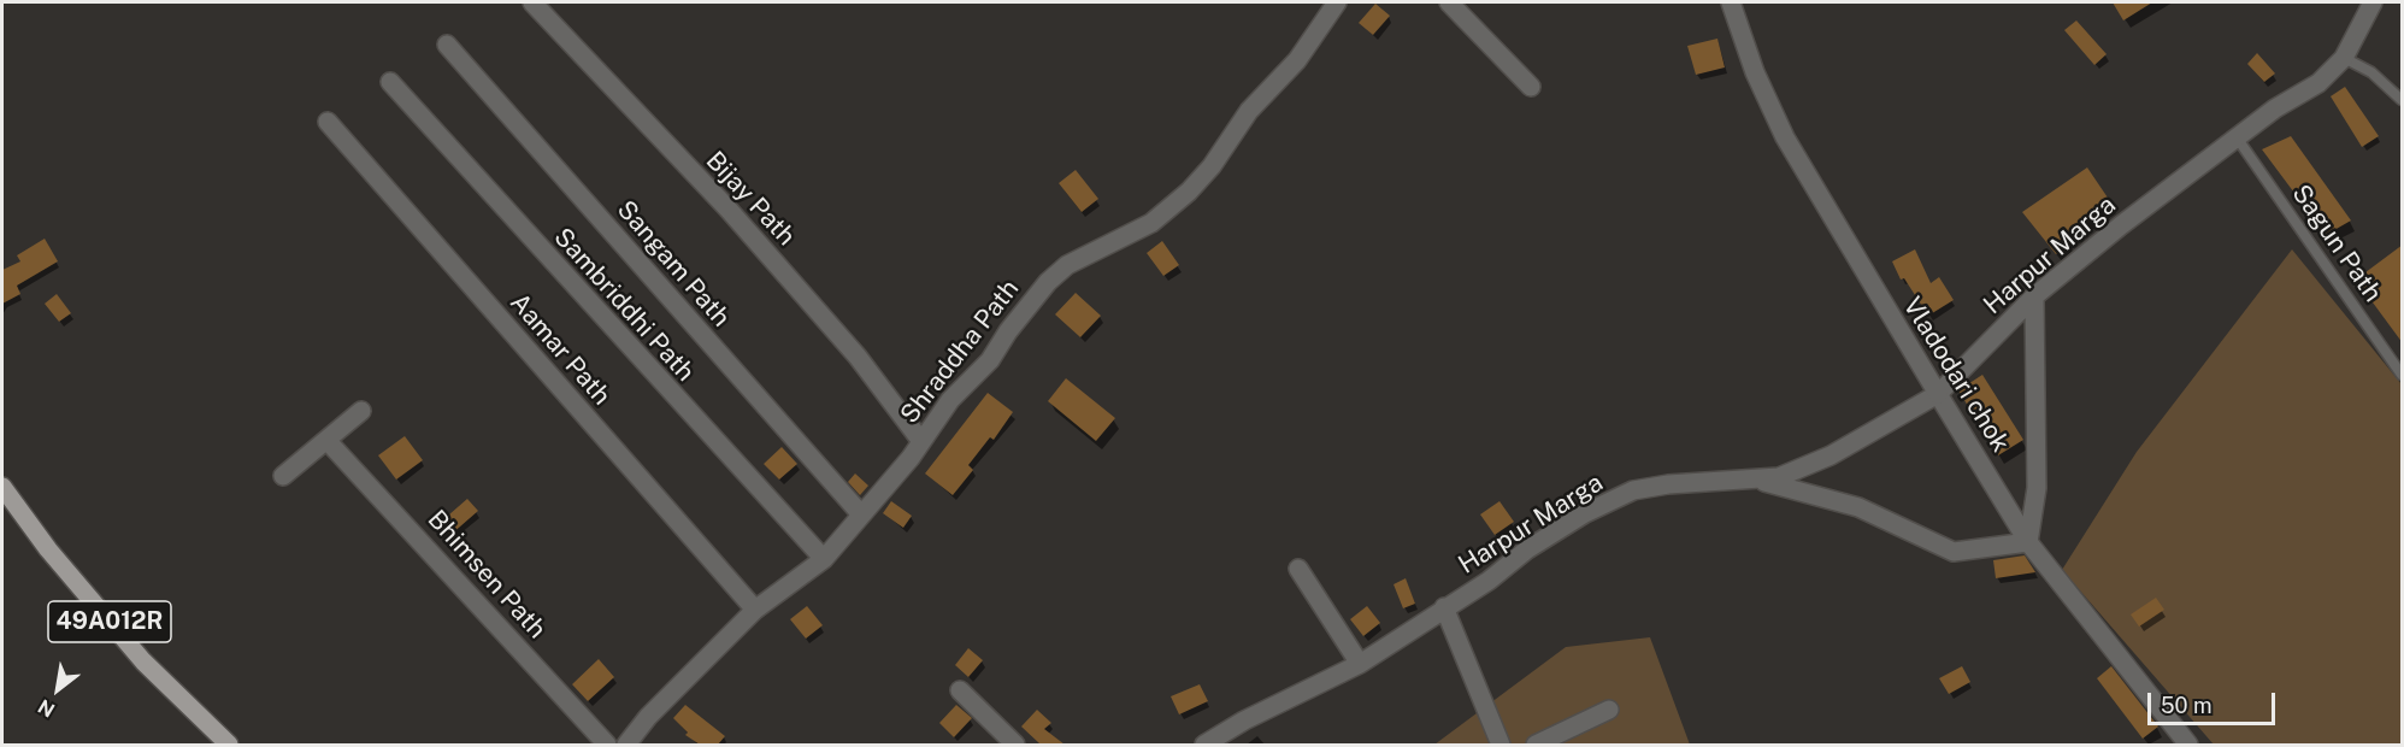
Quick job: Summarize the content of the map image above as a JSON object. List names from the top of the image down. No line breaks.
{"streets":{"main road":["49A012R"],"street":["Bijay Path","Harpur Marga","Sangam Path","Sambriddhi Path","Aamar Path","Shraddha Path","Vladodari chok","Bhimsen Path"],"lane":["Sagun Path"]},"crossings":[["Bijay Path","Shraddha Path"],["Sagun Path","Harpur Marga"],["Harpur Marga","Vladodari chok"],["Sangam Path","Shraddha Path"],["Sambriddhi Path","Shraddha Path"],["Aamar Path","Shraddha Path"]],"scale_bar":"50 m","north":"bottom left"}
